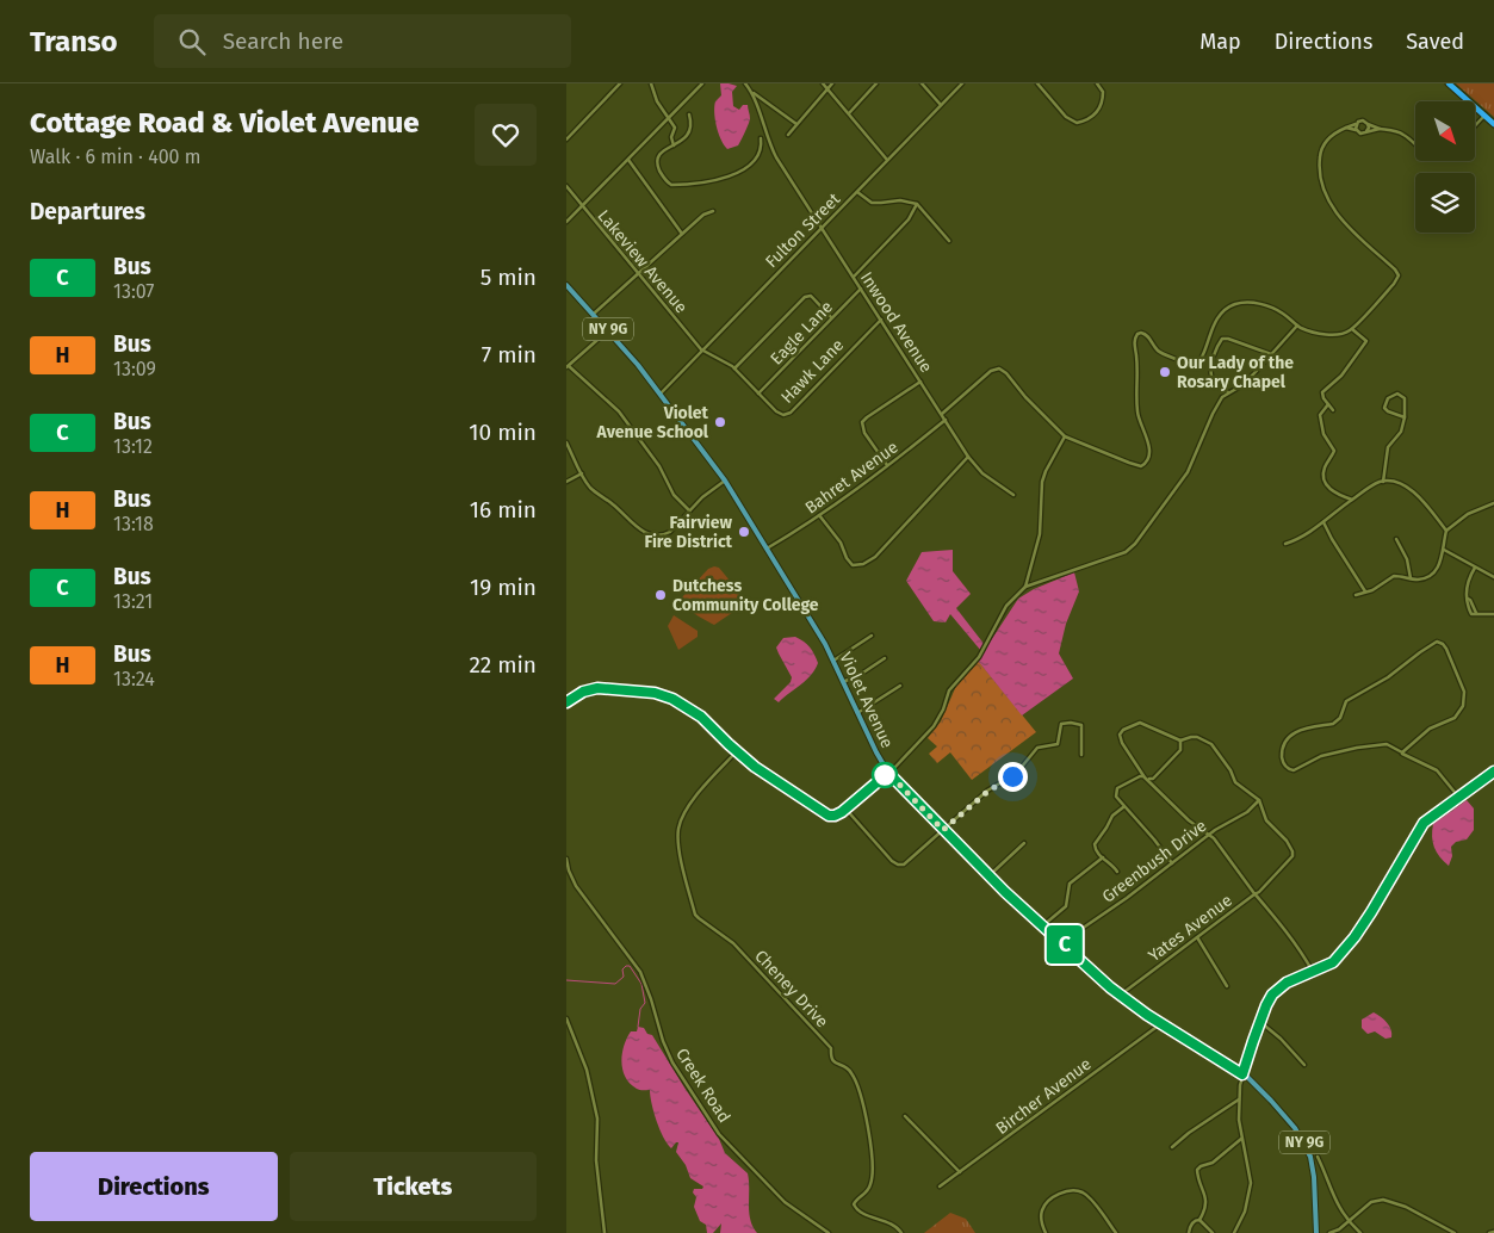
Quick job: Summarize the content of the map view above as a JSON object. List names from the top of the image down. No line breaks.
{"streets":{"main road":["NY 9G","Violet Avenue"],"street":["Fulton Street","Lakeview Avenue","Inwood Avenue","Eagle Lane","Hawk Lane","Bahret Avenue","Greenbush Drive","Yates Avenue","Cheney Drive","Creek Road","Bircher Avenue"]},"crossings":[["Fulton Street","Lakeview Avenue"],["Fulton Street","Inwood Avenue"],["Fulton Street","Hawk Lane"],["Fulton Street","Violet Avenue"],["Lakeview Avenue","Hawk Lane"],["Inwood Avenue","Eagle Lane"],["Inwood Avenue","Hawk Lane"],["Inwood Avenue","Bahret Avenue"],["Eagle Lane","Hawk Lane"],["Bahret Avenue","Violet Avenue"],["Violet Avenue","Greenbush Drive"],["Violet Avenue","Yates Avenue"],["Violet Avenue","Bircher Avenue"]],"places":["Our Lady of the Rosary Chapel","Violet Avenue School","Fairview Fire District","Dutchess Community College"],"lines":["bus line C"],"north":"bottom right","page":{"header":"Transo","search":"Search here","nav":["Map","Directions","Saved"],"heading":[["Cottage Road & Violet Avenue","Walk · 6 min · 400 m"],"Departures"],"on_map":"C","list":[{"mark":"C","name":"Bus","note":"13:07","value":"5 min"},{"mark":"H","name":"Bus","note":"13:09","value":"7 min"},{"mark":"C","name":"Bus","note":"13:12","value":"10 min"},{"mark":"H","name":"Bus","note":"13:18","value":"16 min"},{"mark":"C","name":"Bus","note":"13:21","value":"19 min"},{"mark":"H","name":"Bus","note":"13:24","value":"22 min"}],"buttons":["Directions","Tickets"]}}
